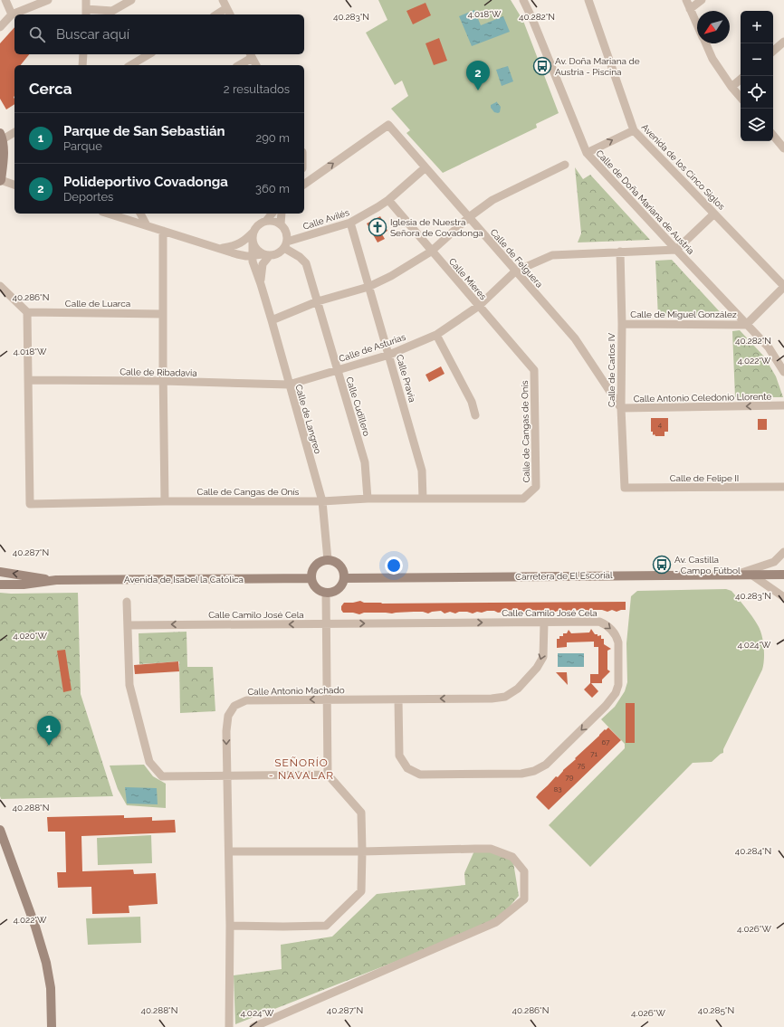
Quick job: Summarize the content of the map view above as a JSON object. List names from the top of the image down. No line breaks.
{"streets":{"street":["Avenida de los Cinco Siglos","Calle de Doña Mariana de Austria","Calle Avilés","Calle de Felguera","Calle Mieres","Calle de Luarca","Calle de Miguel González","Calle de Asturias","Calle de Carlos IV","Calle de Ribadavia","Calle Pravia","Calle Antonio Celedonio Llorente","Calle Cudillero","Calle de Langreo","Calle de Cangas de Onís","Calle de Felipe II","Carretera de El Escorial","Avenida de Isabel la Católica","Calle Camilo José Cela","Calle Antonio Machado"]},"crossings":[["Calle de Doña Mariana de Austria","Calle de Miguel González"],["Calle de Doña Mariana de Austria","Calle de Asturias"],["Calle Avilés","Calle de Felguera"],["Calle Avilés","Calle Mieres"],["Calle Avilés","Calle Pravia"],["Calle Avilés","Calle Cudillero"],["Calle Avilés","Calle de Langreo"],["Calle de Felguera","Calle de Asturias"],["Calle de Felguera","Calle de Carlos IV"],["Calle de Felguera","Calle Antonio Celedonio Llorente"],["Calle Mieres","Calle de Asturias"],["Calle Mieres","Calle de Cangas de Onís"],["Calle de Luarca","Calle de Cangas de Onís"],["Calle de Miguel González","Calle de Carlos IV"],["Calle de Asturias","Calle de Carlos IV"],["Calle de Asturias","Calle de Ribadavia"],["Calle de Asturias","Calle Pravia"],["Calle de Asturias","Calle Cudillero"],["Calle de Asturias","Calle de Langreo"],["Calle de Carlos IV","Calle Antonio Celedonio Llorente"],["Calle de Carlos IV","Calle de Felipe II"],["Calle de Ribadavia","Calle de Langreo"],["Calle de Ribadavia","Calle de Cangas de Onís"],["Calle Pravia","Calle de Cangas de Onís"],["Calle Cudillero","Calle de Langreo"],["Calle Cudillero","Calle de Cangas de Onís"],["Calle de Langreo","Calle de Cangas de Onís"],["Calle de Langreo","Carretera de El Escorial"],["Calle de Langreo","Avenida de Isabel la Católica"],["Carretera de El Escorial","Avenida de Isabel la Católica"],["Calle Camilo José Cela","Calle Antonio Machado"]],"one_way":["Calle Antonio Celedonio Llorente"],"districts":["SEÑORÍO - NAVALAR"],"places":{"bus stop":["Av. Doña Mariana de Austria - Piscina","Av. Castilla - Campo Fútbol"],"church":["Iglesia de Nuestra Señora de Covadonga"]},"house_numbers":["4","67","71","75","79","83"],"north":"bottom left","page":{"map_buttons":["+","−"],"search":"Buscar aquí","pins":["2","1"],"heading":["Cerca","2 resultados"],"list":[{"mark":"1","name":"Parque de San Sebastián","note":"Parque","value":"290 m"},{"mark":"2","name":"Polideportivo Covadonga","note":"Deportes","value":"360 m"}]},"coordinates":["4.018°W","40.283°N","40.282°N","40.286°N","4.022°W","40.287°N","4.020°W","4.024°W","40.288°N","40.284°N","4.026°W","40.285°N"]}
